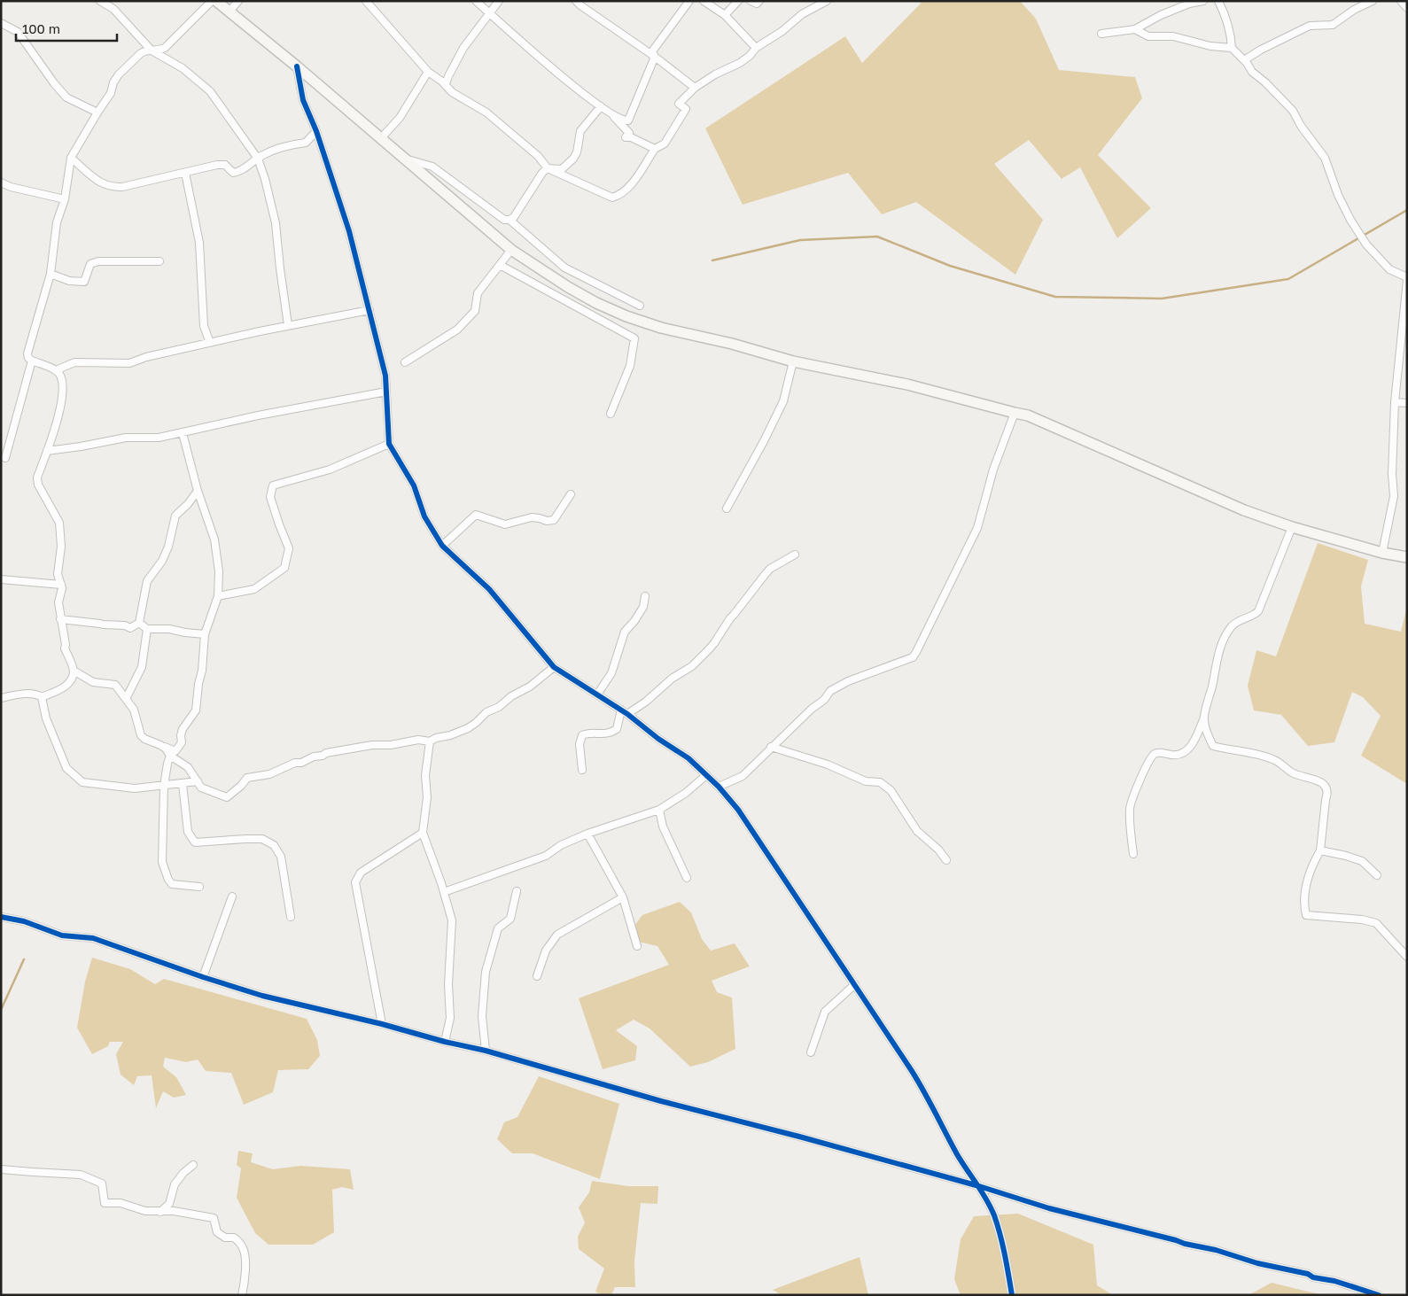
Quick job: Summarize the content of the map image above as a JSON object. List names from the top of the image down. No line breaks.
{"scale_bar":"100 m"}
